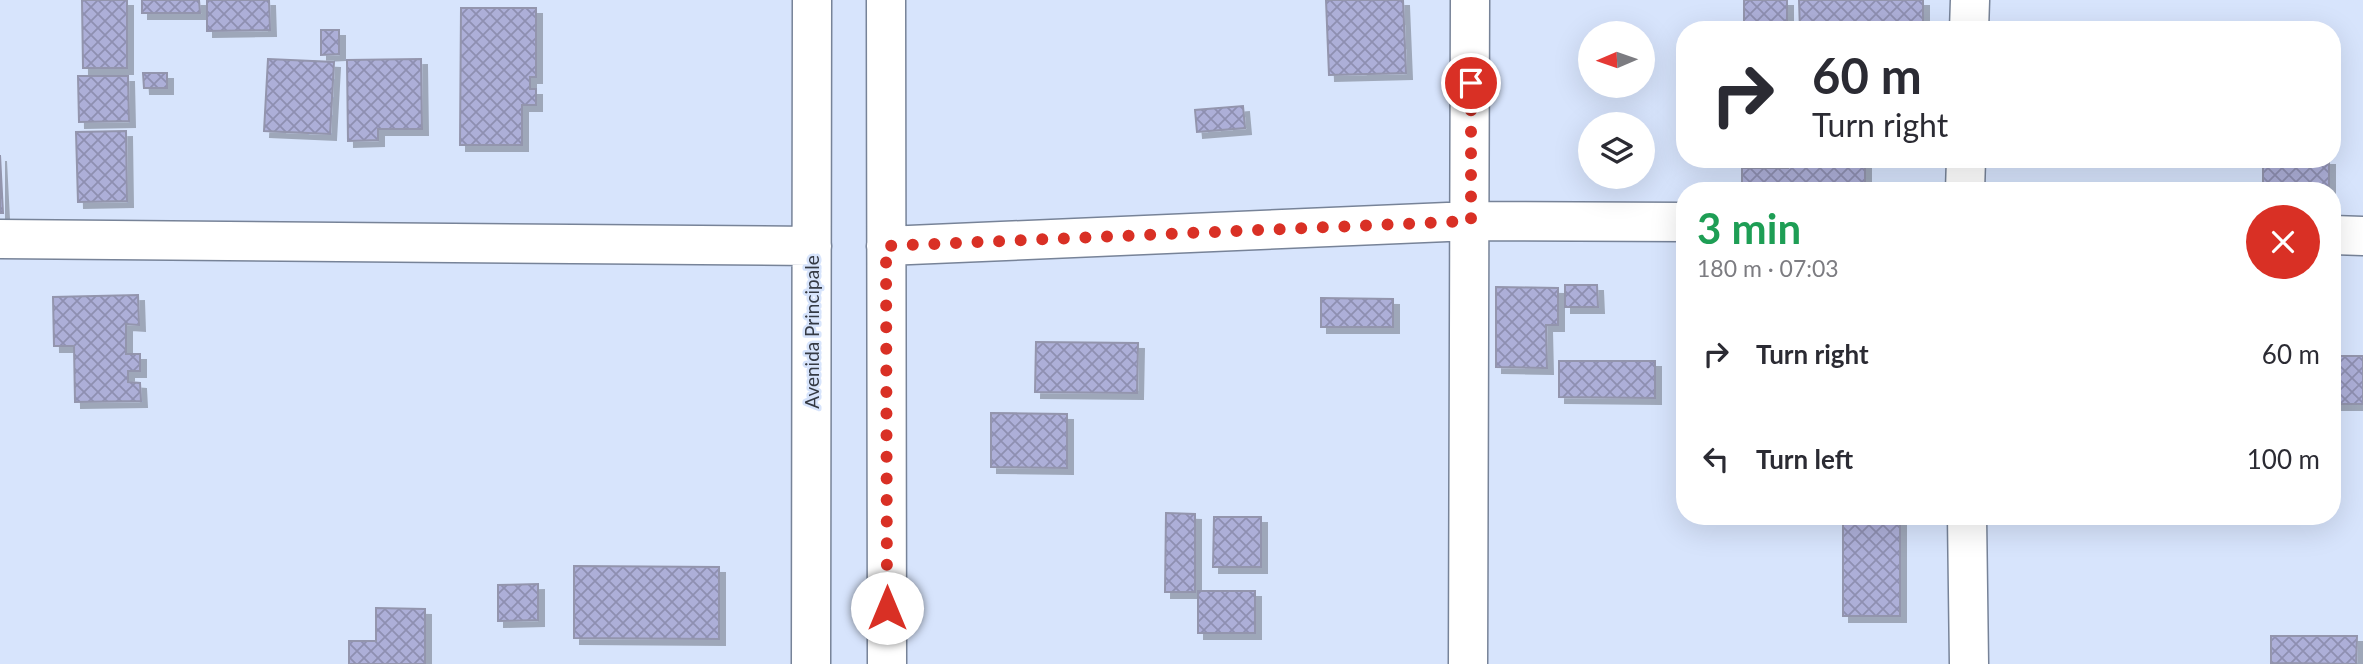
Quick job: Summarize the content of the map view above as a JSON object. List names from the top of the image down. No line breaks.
{"streets":{"street":["Avenida Principale"]},"north":"left","page":{"turn":["60 m","Turn right"],"heading":["3 min","180 m · 07:03"],"list":[{"name":"Turn right","value":"60 m"},{"name":"Turn left","value":"100 m"}]}}
